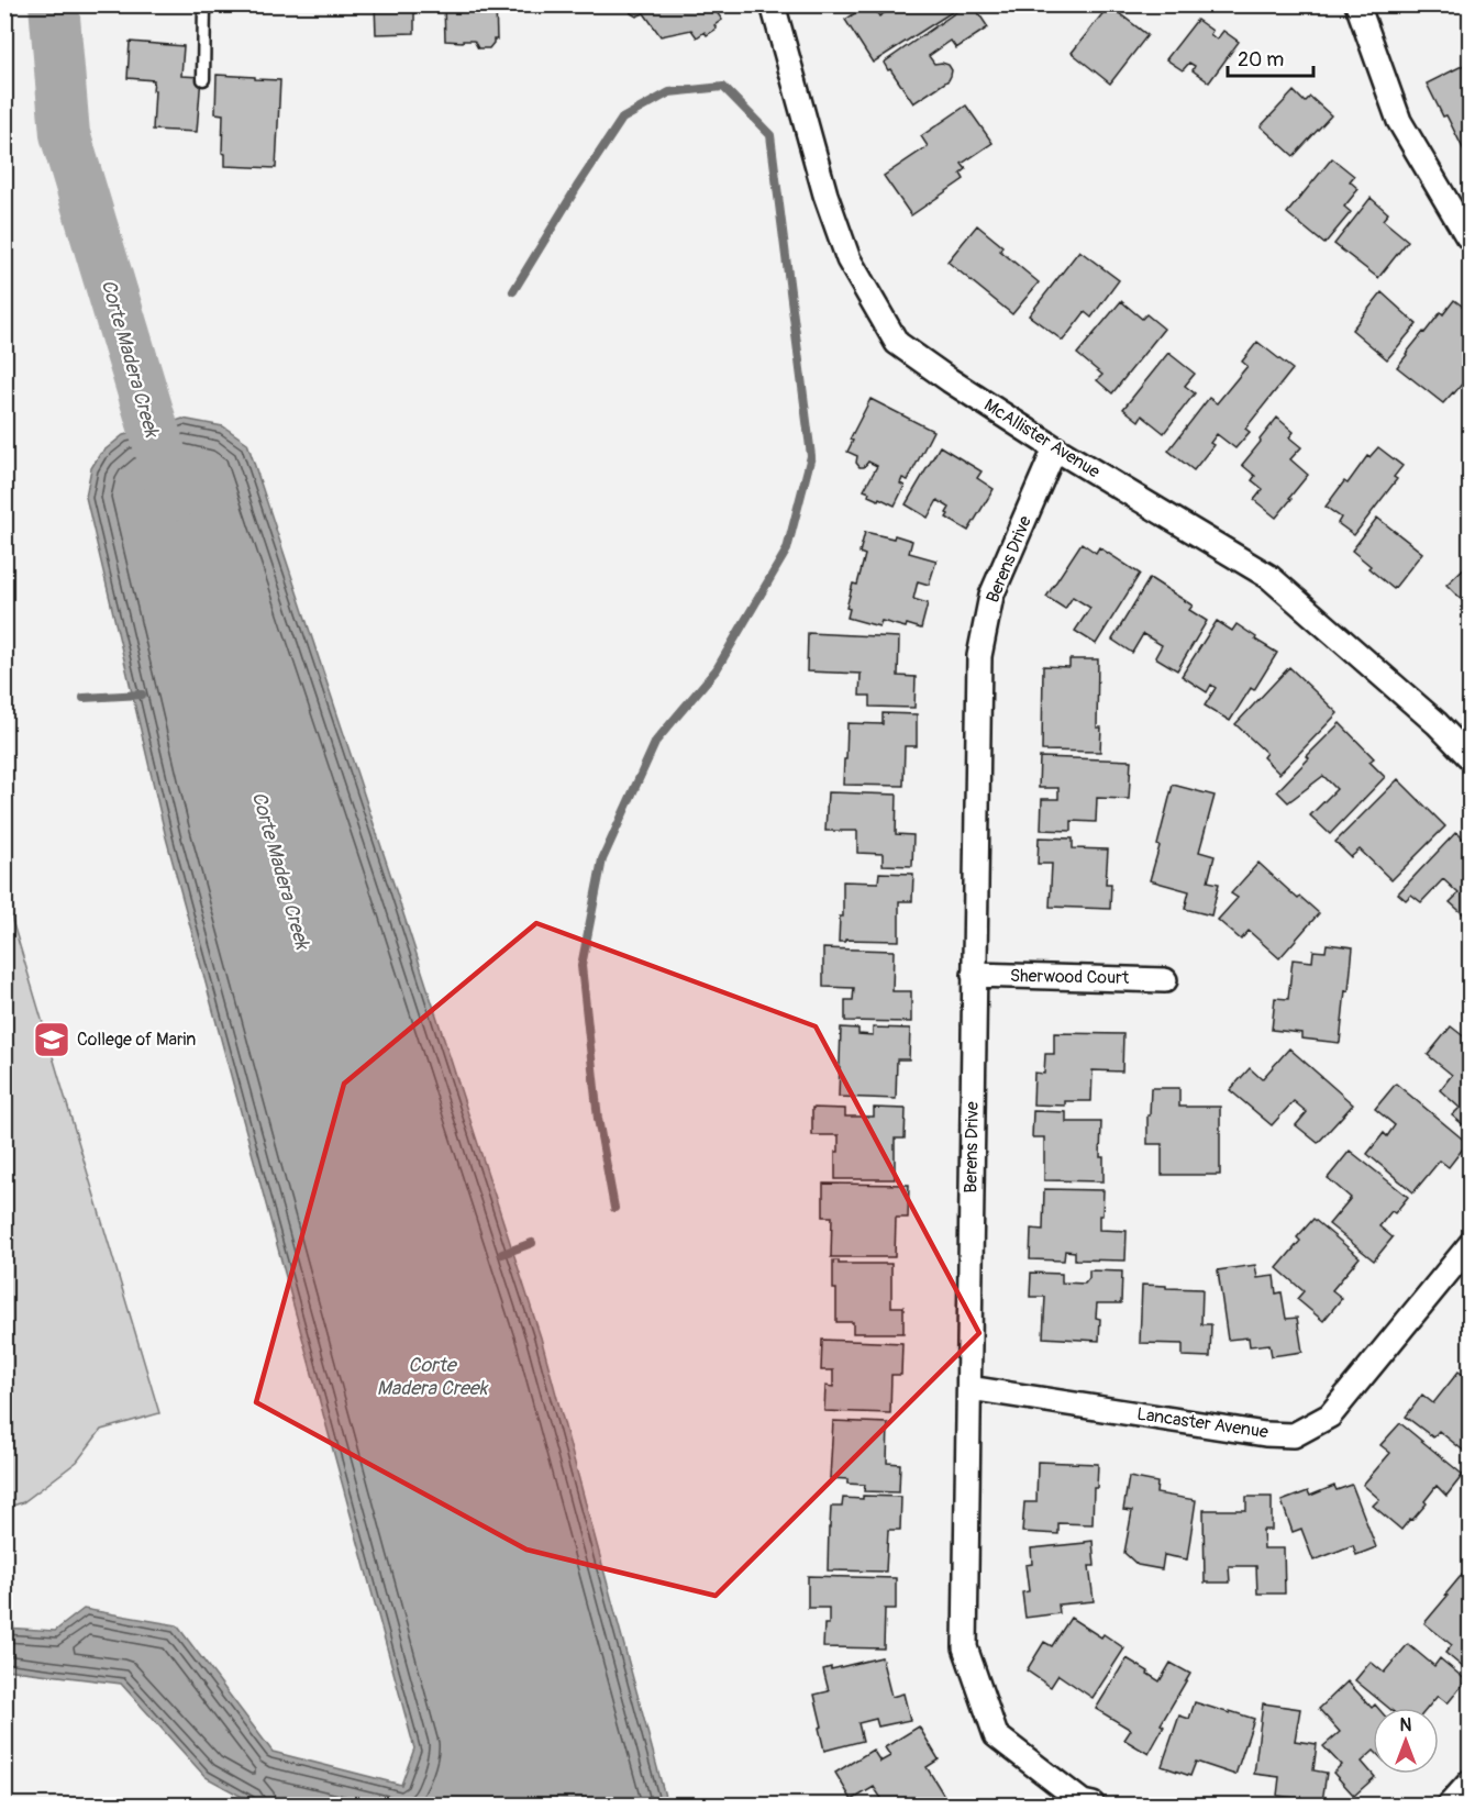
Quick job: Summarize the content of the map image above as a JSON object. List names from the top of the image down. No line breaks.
{"streets":{"street":["McAllister Avenue","Berens Drive","Sherwood Court","Lancaster Avenue"]},"crossings":[["McAllister Avenue","Berens Drive"],["Berens Drive","Sherwood Court"],["Berens Drive","Lancaster Avenue"]],"water":["Corte Madera Creek"],"places":{"school or university":["College of Marin"]},"scale_bar":"20 m","north":"top"}
